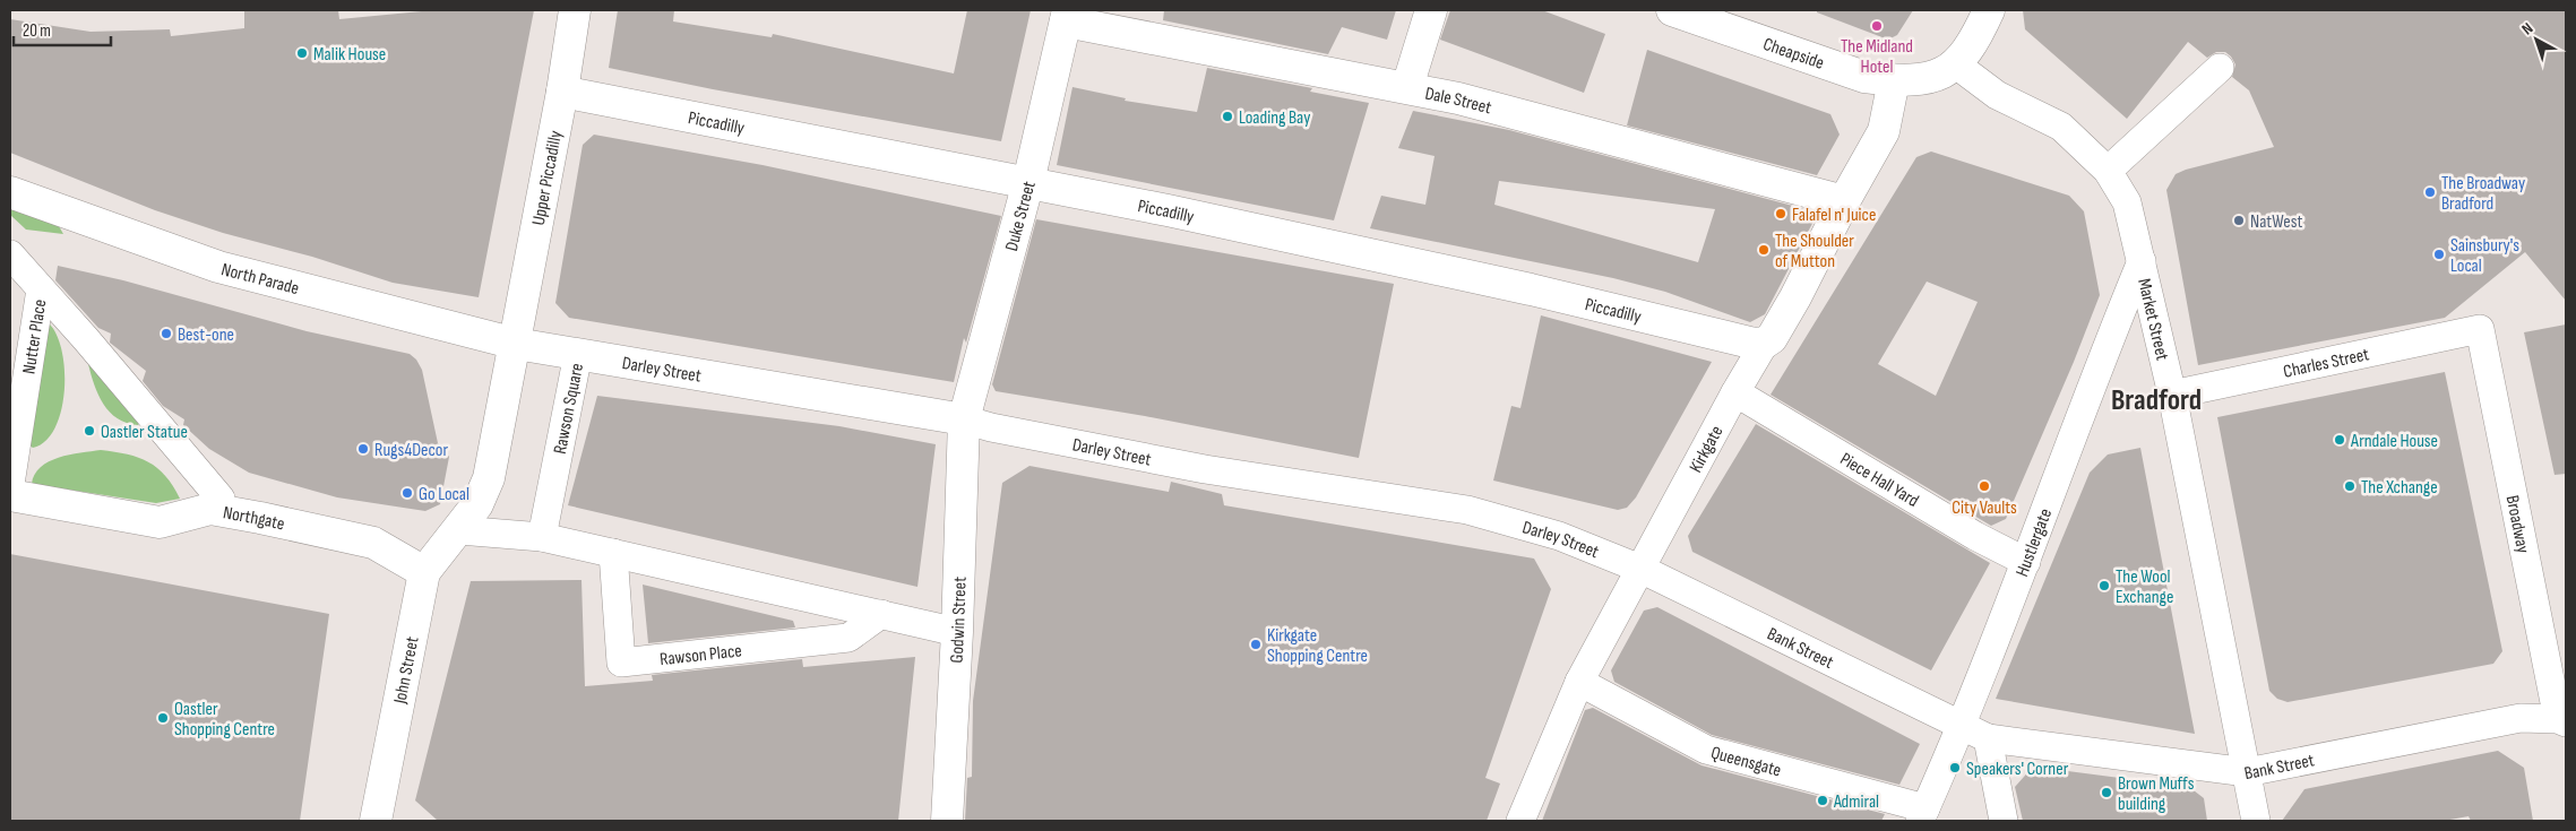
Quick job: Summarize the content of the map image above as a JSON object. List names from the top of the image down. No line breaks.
{"streets":{"street":["Cheapside","Dale Street","Piccadilly","Upper Piccadilly","Duke Street","North Parade","Market Street","Nutter Place","Charles Street","Darley Street","Rawson Square","Kirkgate","Piece Hall Yard","Northgate","Broadway","Hustlergate","Godwin Street","Bank Street","Rawson Place","John Street","Queensgate"]},"crossings":[["Cheapside","Market Street"],["Cheapside","Kirkgate"],["Dale Street","Duke Street"],["Dale Street","Kirkgate"],["Piccadilly","Upper Piccadilly"],["Piccadilly","Duke Street"],["Piccadilly","Kirkgate"],["Upper Piccadilly","North Parade"],["Upper Piccadilly","Rawson Square"],["Duke Street","Darley Street"],["Duke Street","Godwin Street"],["North Parade","Rawson Square"],["Market Street","Charles Street"],["Market Street","Hustlergate"],["Market Street","Bank Street"],["Nutter Place","Northgate"],["Charles Street","Broadway"],["Darley Street","Rawson Square"],["Darley Street","Kirkgate"],["Darley Street","Godwin Street"],["Darley Street","Bank Street"],["Kirkgate","Piece Hall Yard"],["Kirkgate","Bank Street"],["Kirkgate","Queensgate"],["Piece Hall Yard","Hustlergate"],["Northgate","John Street"],["Broadway","Bank Street"],["Hustlergate","Bank Street"],["Hustlergate","Queensgate"]],"districts":["Bradford"],"places":["The Midland Hotel","Malik House","Loading Bay","The Broadway Bradford","Falafel n' Juice","NatWest","The Shoulder of Mutton","Sainsbury's Local","Best-one","Oastler Statue","Arndale House","Rugs4Decor","City Vaults","The Xchange","Go Local","The Wool Exchange","Kirkgate Shopping Centre","Oastler Shopping Centre","Speakers' Corner","Brown Muffs building","Admiral"],"scale_bar":"20 m","north":"top left"}
